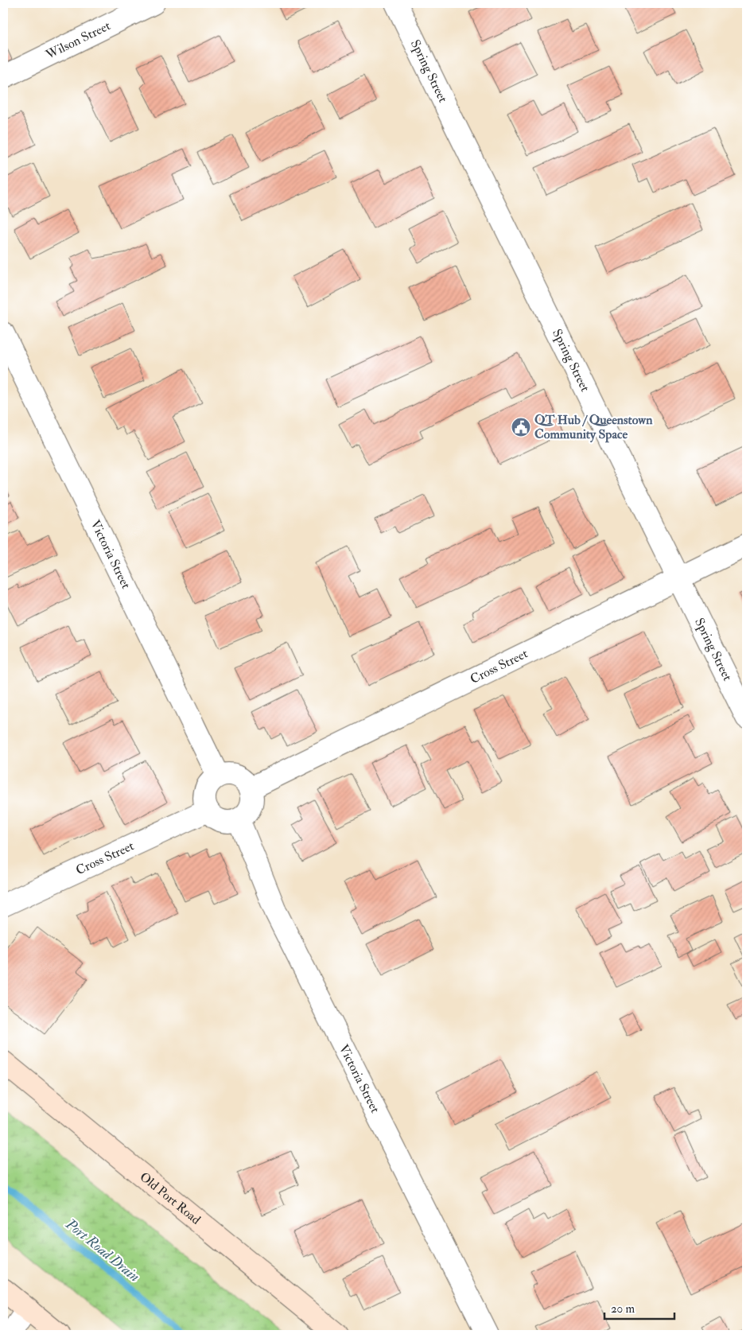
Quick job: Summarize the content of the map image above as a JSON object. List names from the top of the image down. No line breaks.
{"streets":{"main road":["Old Port Road"],"street":["Wilson Street","Spring Street","Victoria Street","Cross Street"]},"crossings":[["Spring Street","Cross Street"],["Victoria Street","Cross Street"]],"water":["Port Road Drain"],"places":{"public building":["QT Hub / Queenstown Community Space"]},"scale_bar":"20 m"}
